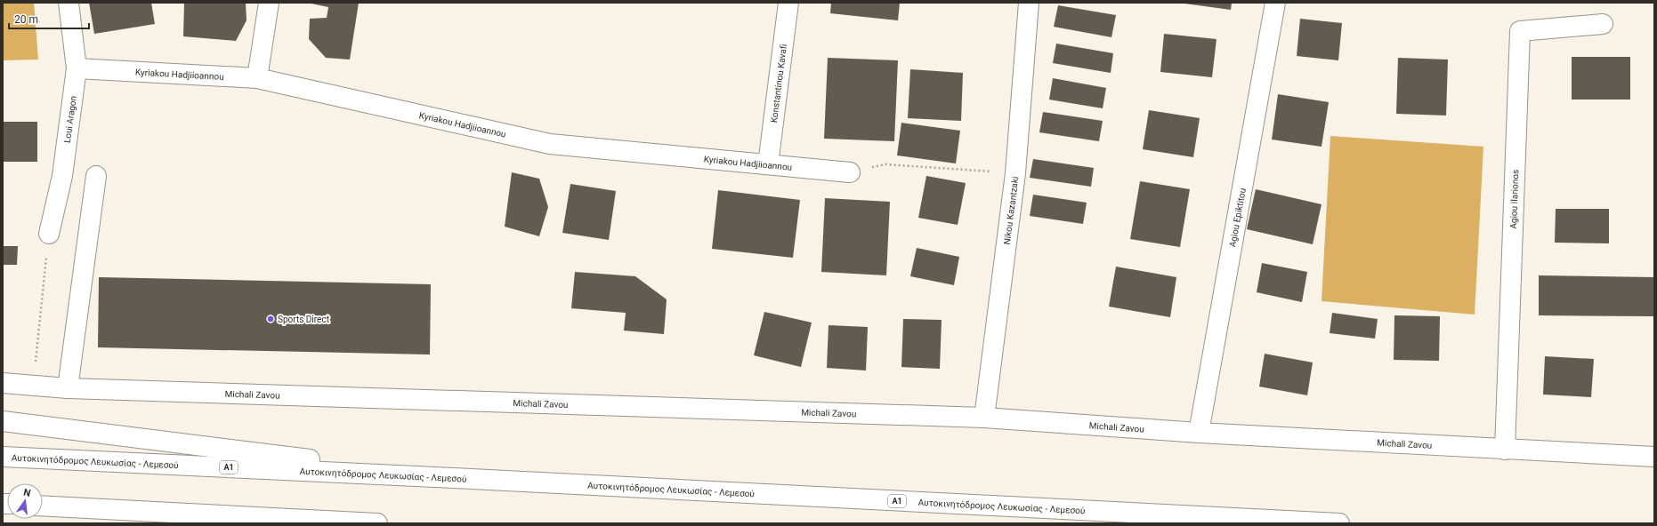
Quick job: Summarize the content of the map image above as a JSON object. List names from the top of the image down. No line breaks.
{"streets":{"main road":["Kyriakou Hadjiioannou","Konstantinou Kavafi","Loui Aragon","Agiou Ilarionos","Nikou Kazantzaki","Agiou Epiktitou","Michali Zavou","Αυτοκινητόδρομος Λευκωσίας - Λεμεσού","A1"]},"crossings":[["Kyriakou Hadjiioannou","Konstantinou Kavafi"],["Kyriakou Hadjiioannou","Loui Aragon"],["Agiou Ilarionos","Michali Zavou"],["Nikou Kazantzaki","Michali Zavou"],["Agiou Epiktitou","Michali Zavou"]],"places":["Sports Direct"],"scale_bar":"20 m","north":"top"}
